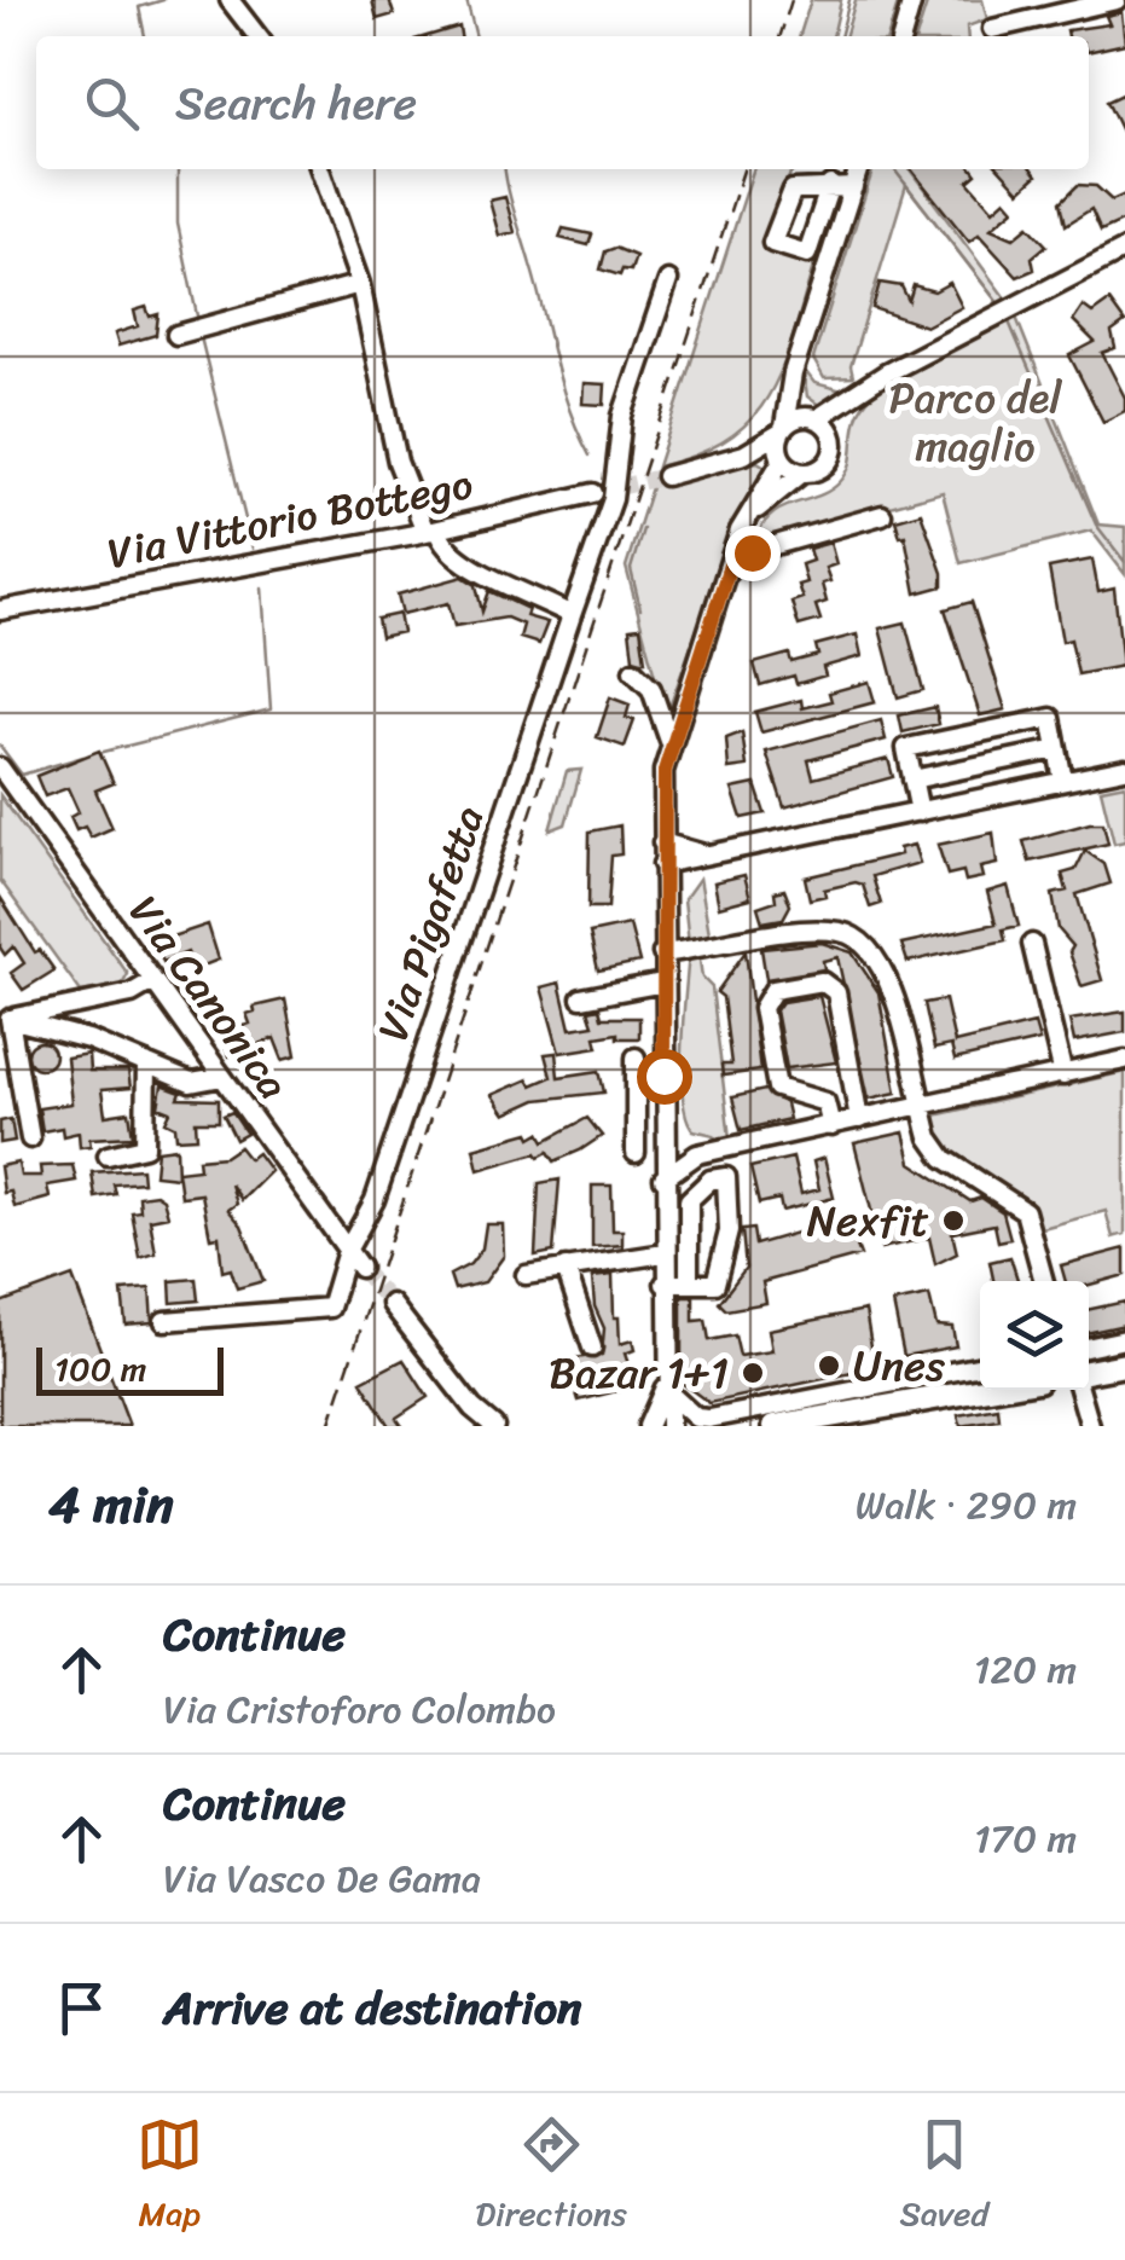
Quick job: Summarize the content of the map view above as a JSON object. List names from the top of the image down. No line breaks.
{"streets":{"street":["Via Vittorio Bottego","Via Pigafetta","Via Canonica"]},"crossings":[["Via Pigafetta","Via Canonica"]],"parks":["Parco del maglio"],"places":["Nexfit","Unes","Bazar 1+1"],"scale_bar":"100 m","page":{"search":"Search here","scale":"100 m","heading":["4 min","Walk · 290 m"],"list":[["Continue","Via Cristoforo Colombo","120 m"],["Continue","Via Vasco De Gama","170 m"],"Arrive at destination"],"nav":["Map","Directions","Saved"]}}
